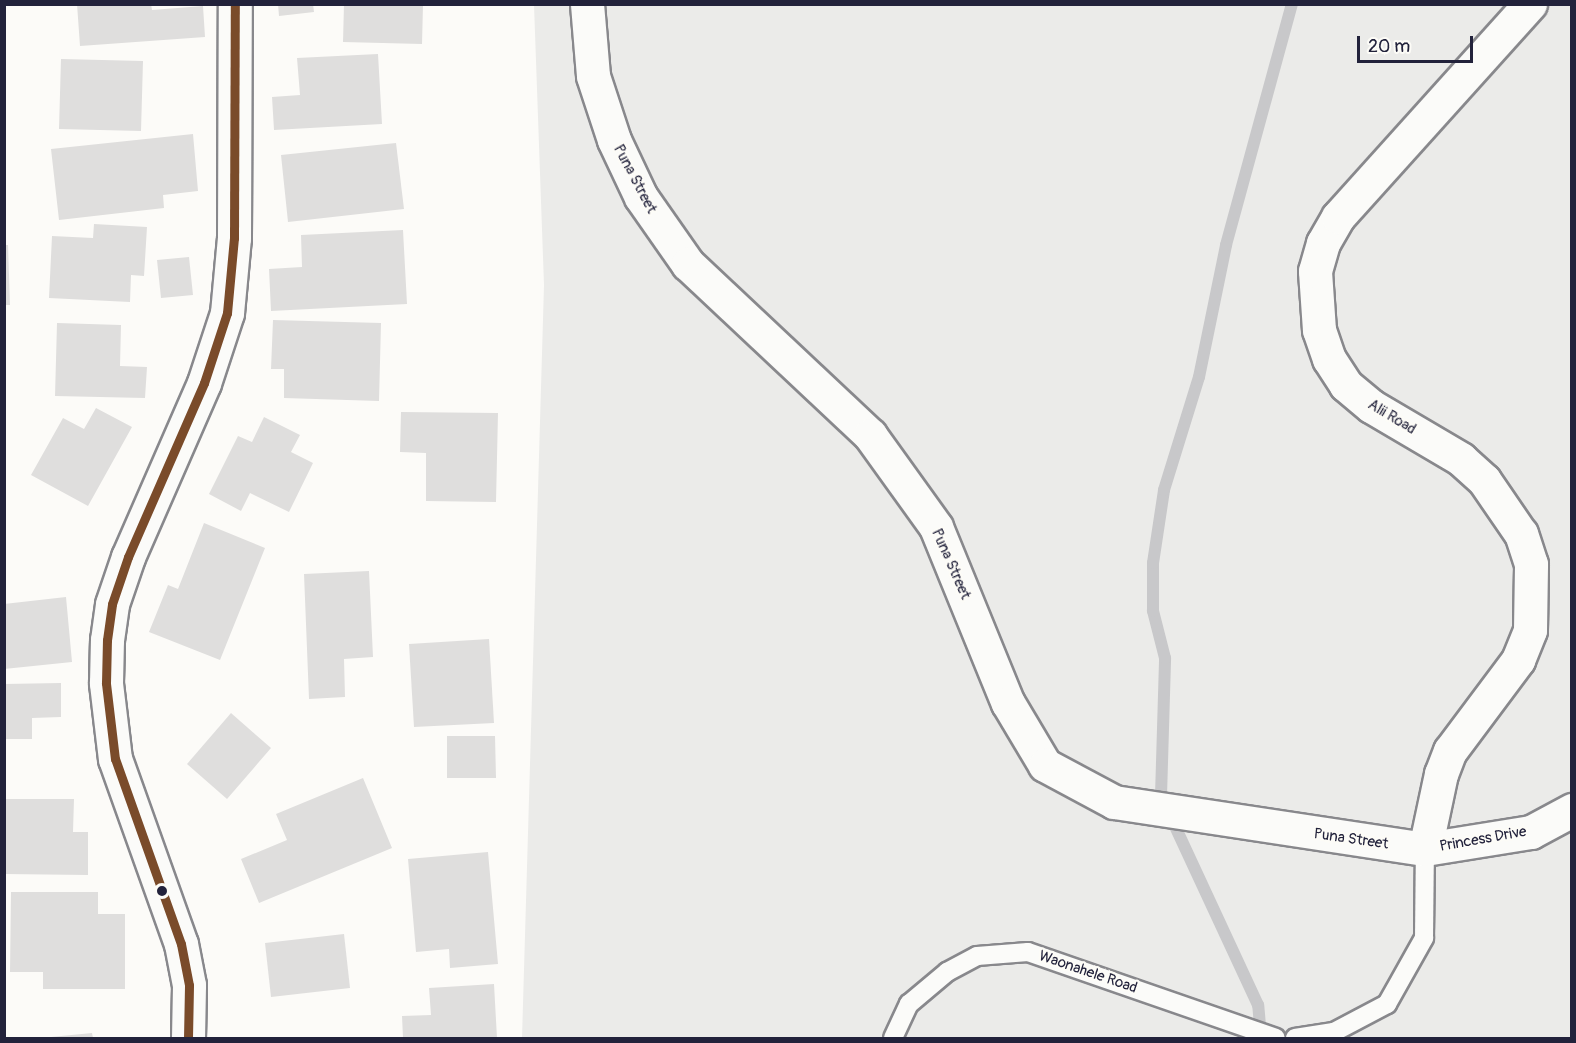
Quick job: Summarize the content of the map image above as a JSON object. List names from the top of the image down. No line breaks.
{"streets":{"street":["Puna Street","Alii Road","Princess Drive"],"lane":["Waonahele Road"]},"crossings":[["Puna Street","Alii Road"],["Puna Street","Princess Drive"],["Alii Road","Princess Drive"]],"scale_bar":"20 m"}
